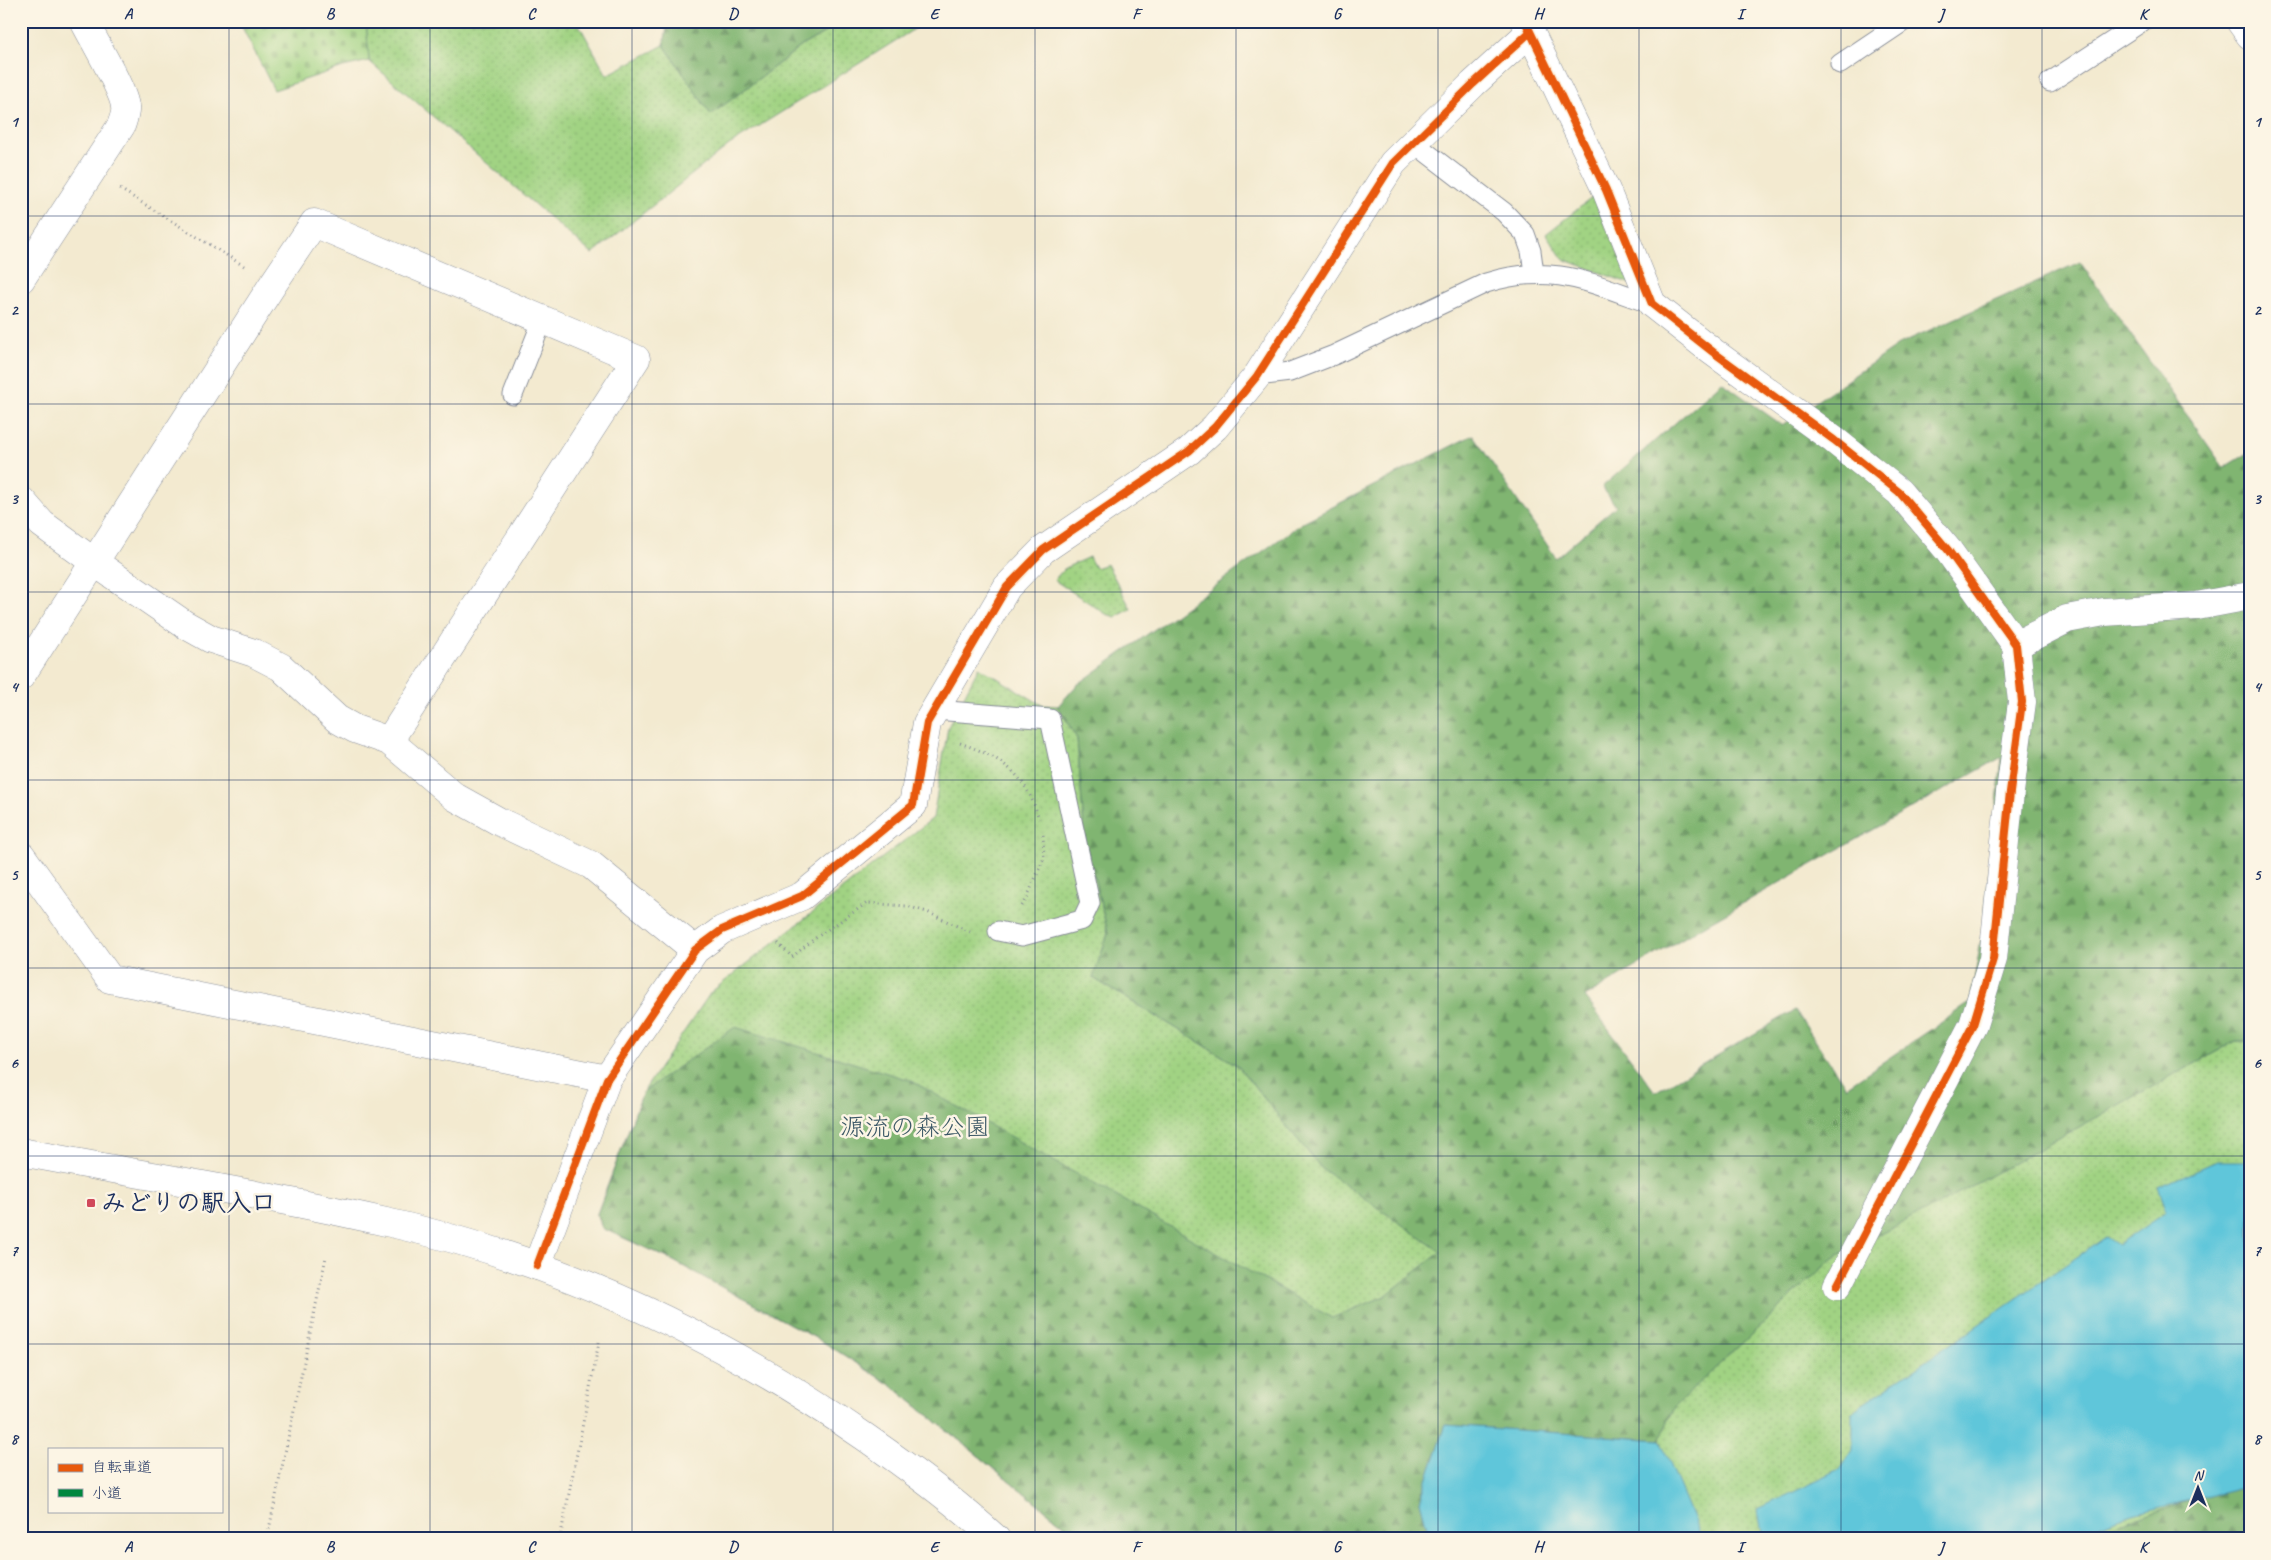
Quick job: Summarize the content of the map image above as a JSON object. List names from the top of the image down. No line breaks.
{"parks":["源流の森公園"],"places":{"transit":["みどりの駅入口"]},"legend":["自転車道","小道"],"north":"top","grid":{"columns":["A","B","C","D","E","F","G","H","I","J","K"],"rows":["1","2","3","4","5","6","7","8"]}}
